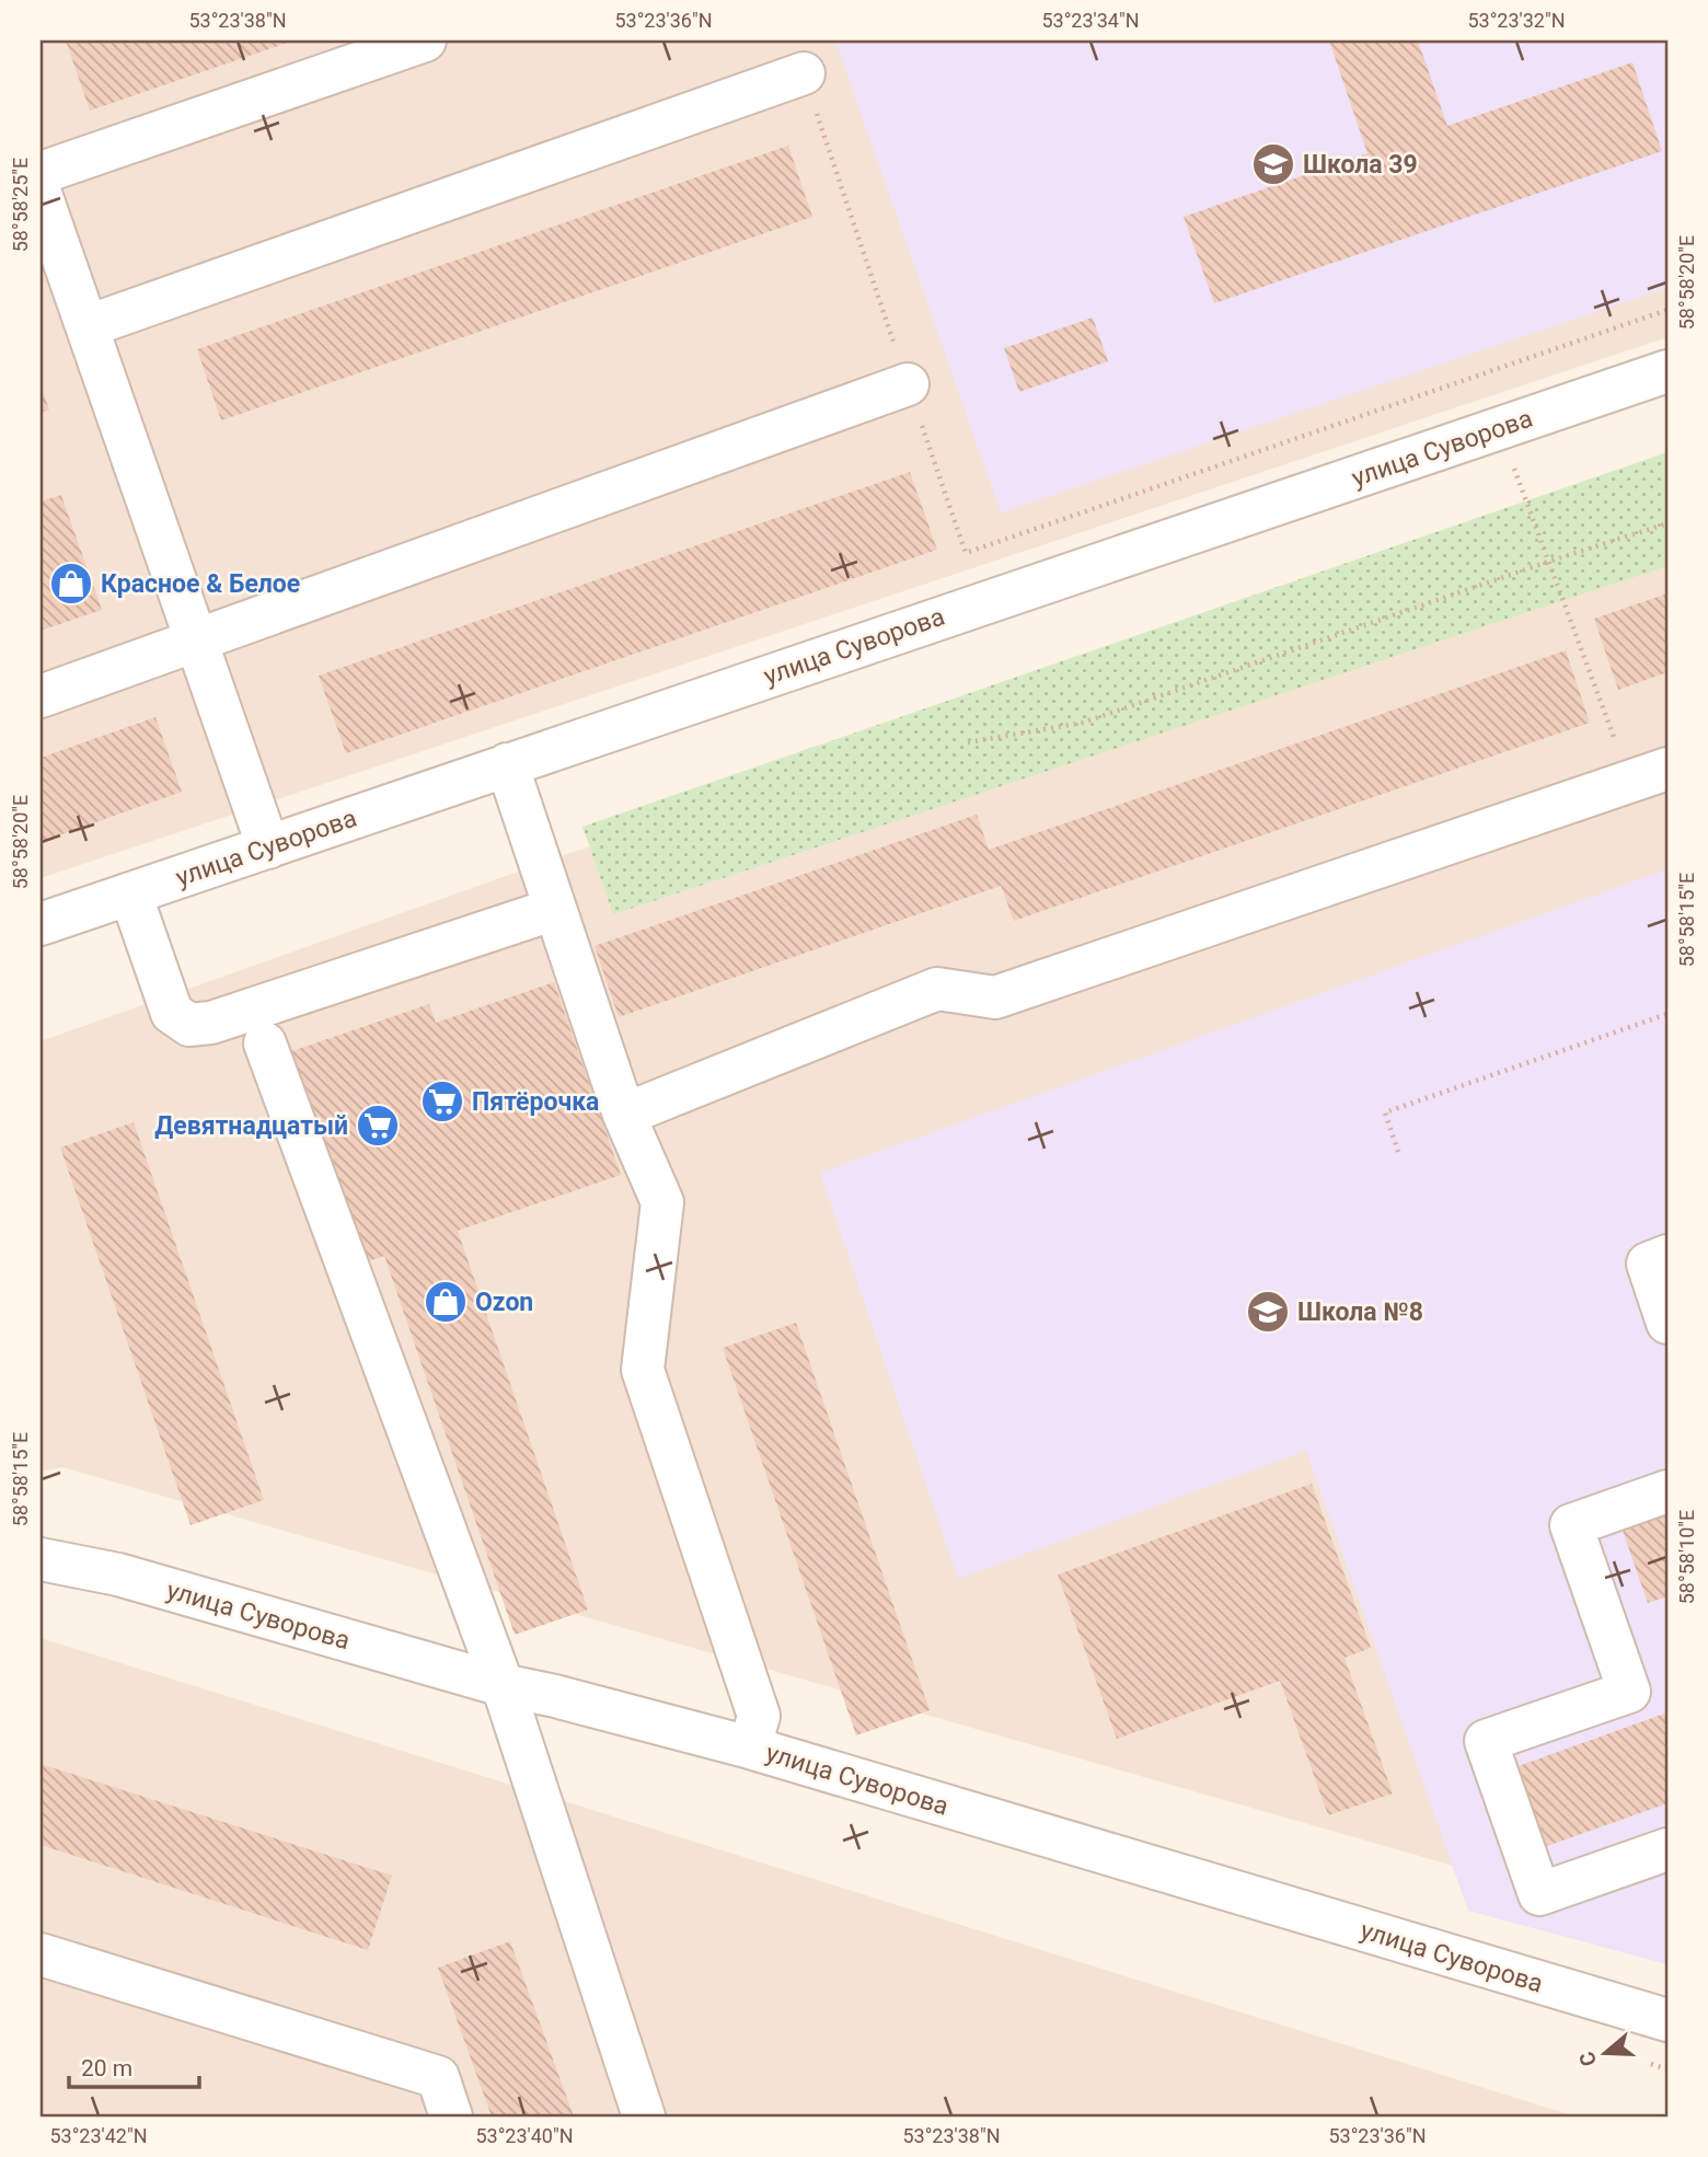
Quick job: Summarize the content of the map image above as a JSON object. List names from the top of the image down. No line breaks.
{"streets":{"street":["улица Суворова"]},"places":{"school or university":["Школа 39","Школа №8"],"shop":["Красное & Белое","Ozon"],"supermarket":["Пятёрочка","Девятнадцатый"]},"scale_bar":"20 m","north":"left","coordinates":["53°23'38\"N","53°23'36\"N","53°23'34\"N","53°23'32\"N","58°58'25\"E","58°58'20\"E","58°58'15\"E","58°58'10\"E","53°23'42\"N","53°23'40\"N"]}
